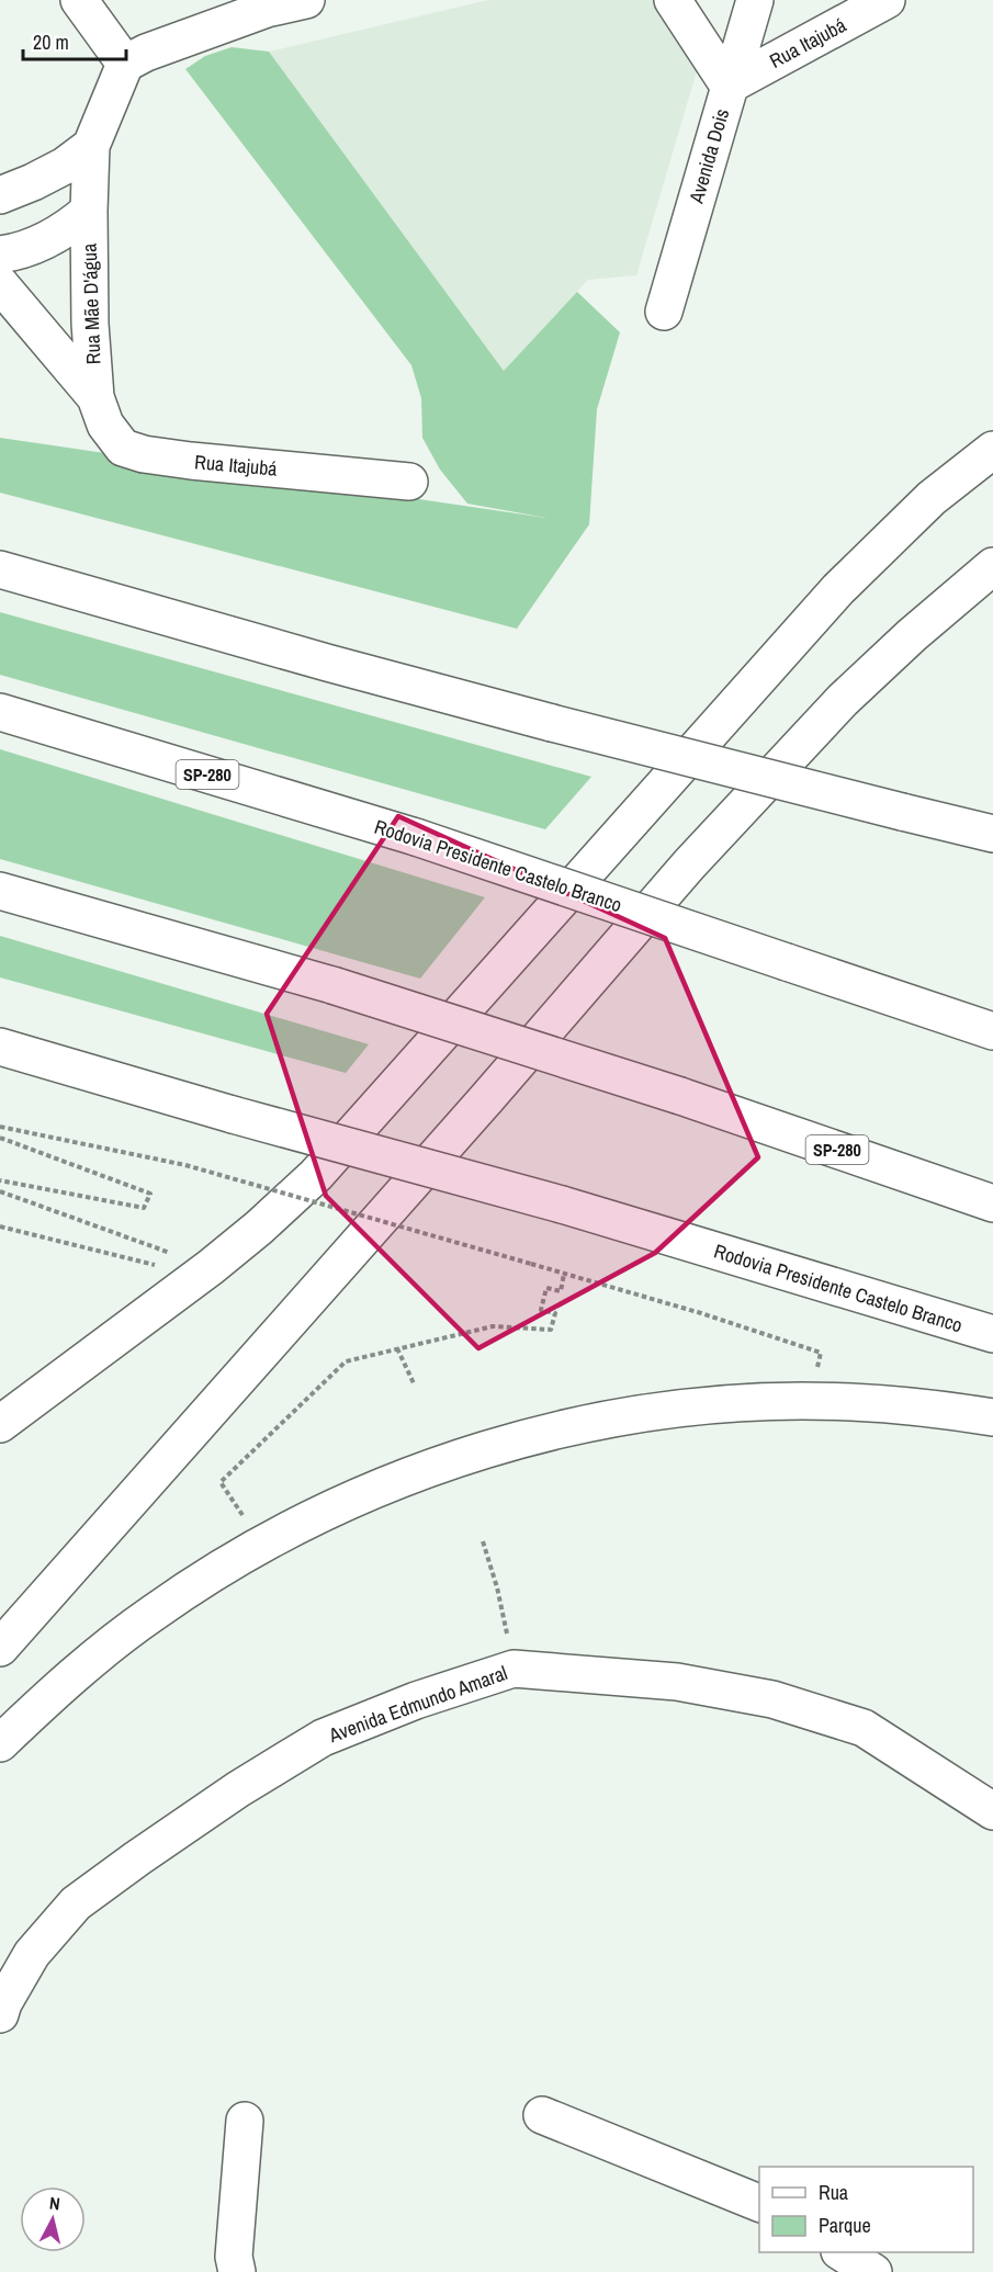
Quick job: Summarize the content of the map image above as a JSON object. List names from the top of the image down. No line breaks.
{"streets":{"main road":["Rua Itajubá","Avenida Dois","Rua Mãe D'água","SP-280","Rodovia Presidente Castelo Branco","Avenida Edmundo Amaral"]},"crossings":[["Rua Itajubá","Avenida Dois"],["Rua Itajubá","Rua Mãe D'água"]],"legend":["Rua","Parque"],"scale_bar":"20 m","north":"top"}
